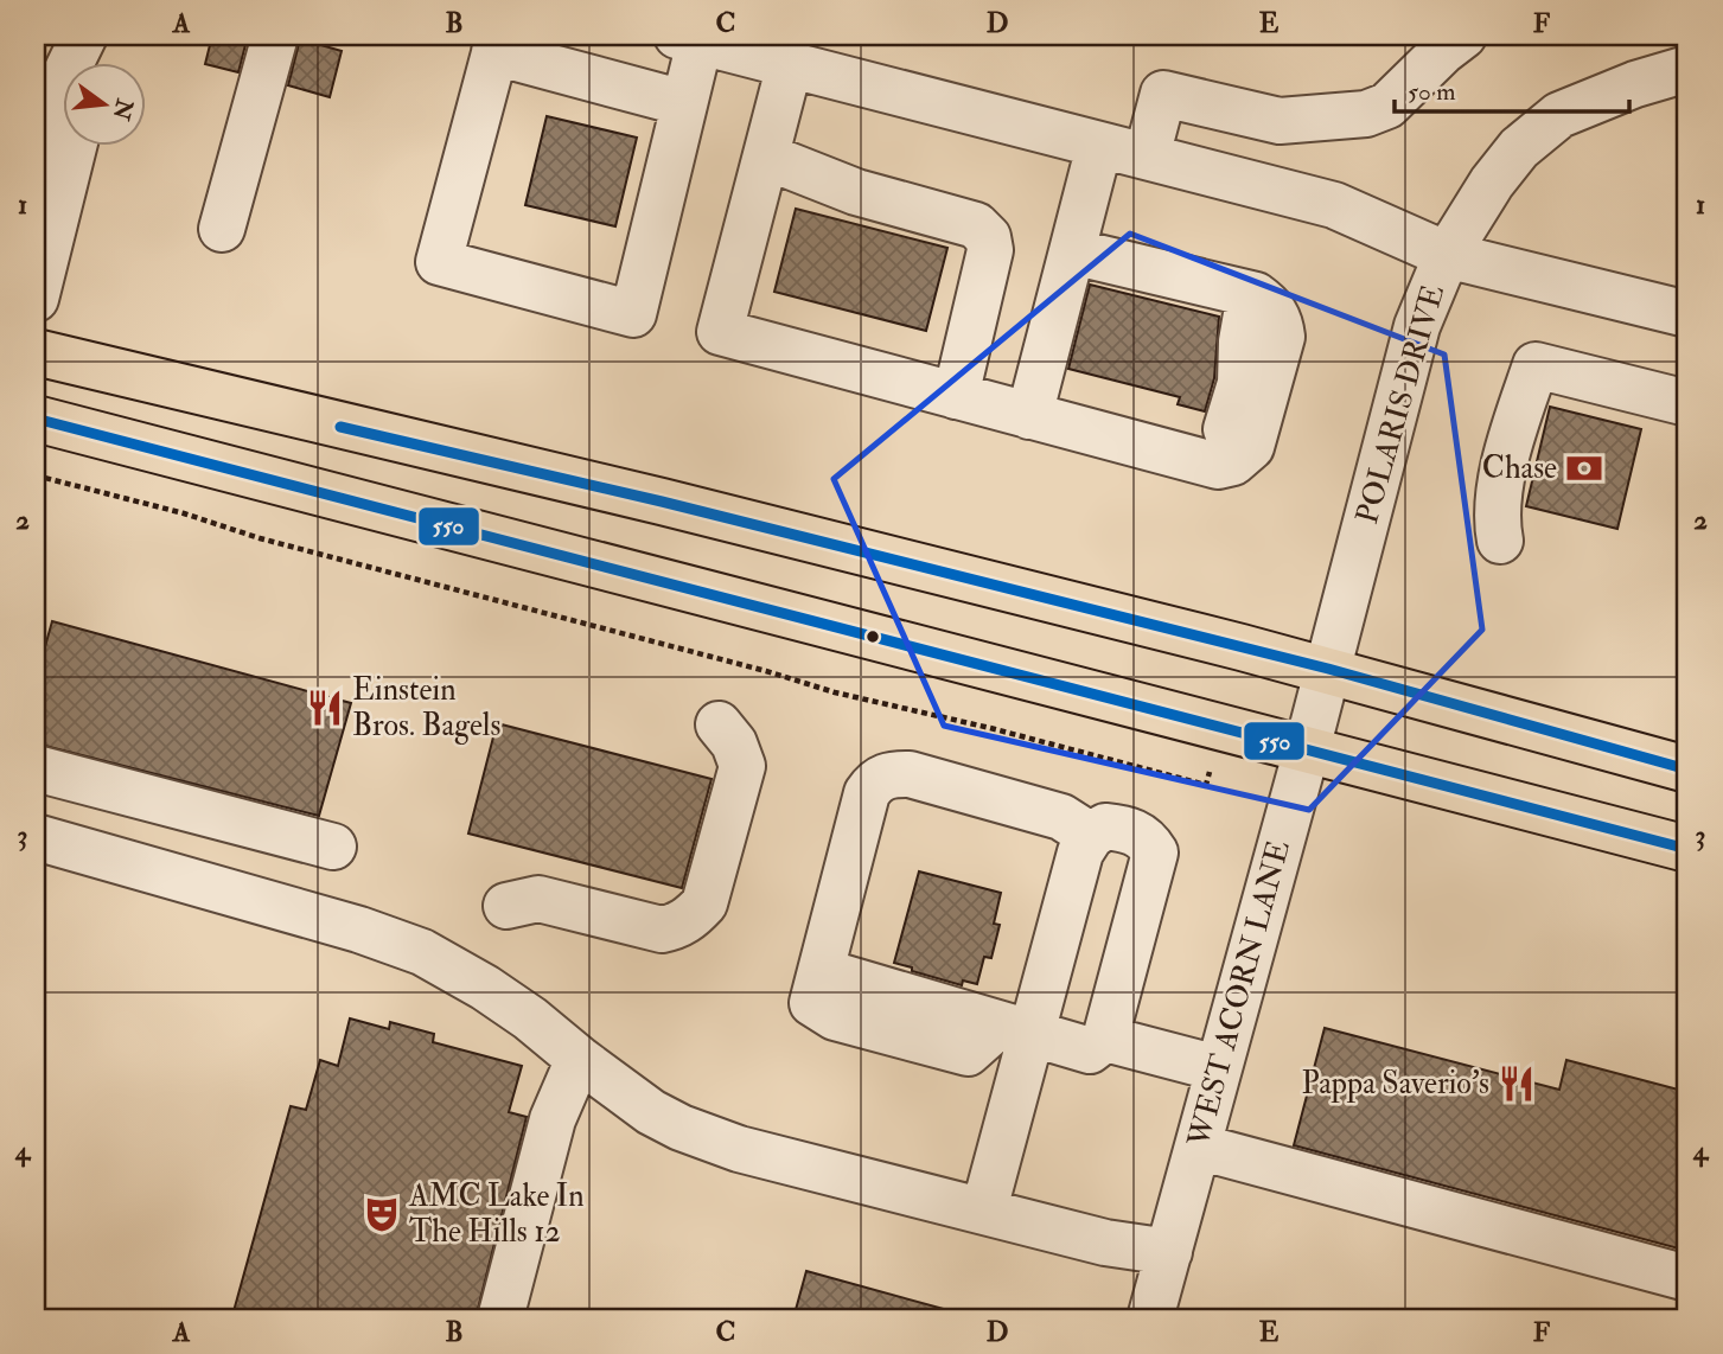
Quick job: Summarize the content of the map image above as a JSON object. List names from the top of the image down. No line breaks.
{"streets":{"street":["POLARIS DRIVE","WEST ACORN LANE"]},"crossings":[["POLARIS DRIVE","WEST ACORN LANE"]],"places":{"bank":["Chase"],"restaurant":["Einstein Bros. Bagels","Pappa Saverio's"],"theatre":["AMC Lake In The Hills 12"]},"lines":["transit line 550"],"scale_bar":"50 m","north":"right","grid":{"columns":["A","B","C","D","E","F"],"rows":["1","2","3","4"]}}
